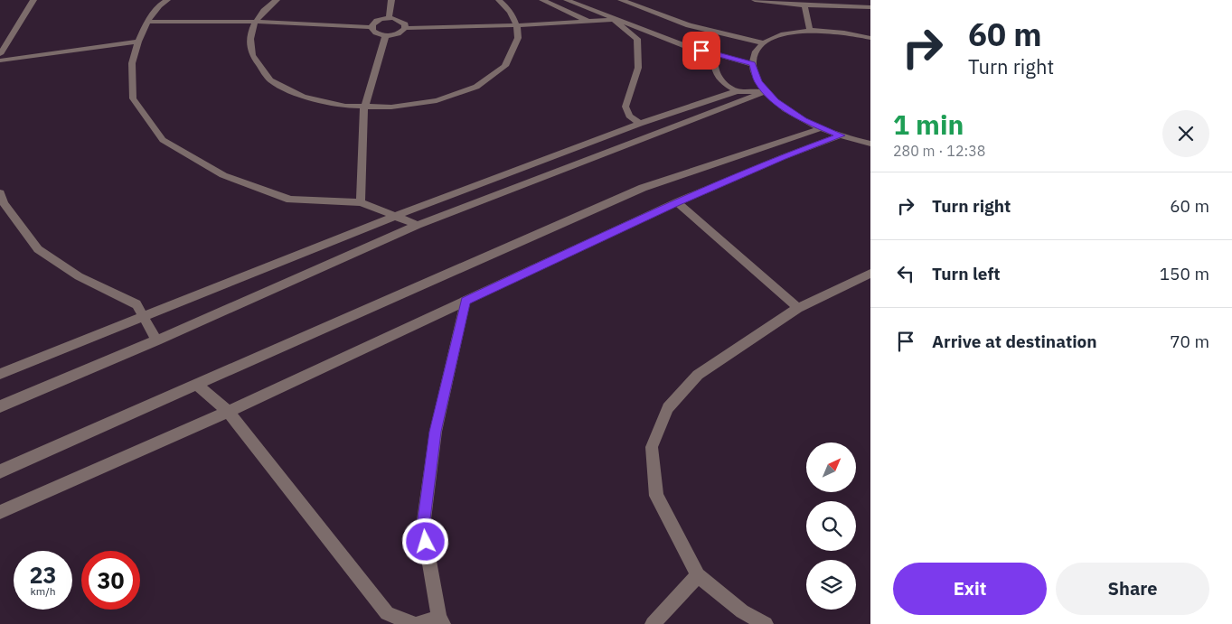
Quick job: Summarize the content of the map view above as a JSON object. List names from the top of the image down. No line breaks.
{"north":"top right","page":{"turn":["60 m","Turn right"],"heading":["1 min","280 m · 12:38"],"list":[{"name":"Turn right","value":"60 m"},{"name":"Turn left","value":"150 m"},{"name":"Arrive at destination","value":"70 m"}],"speed":"23 km/h","limit":"30","buttons":["Exit","Share"]}}
